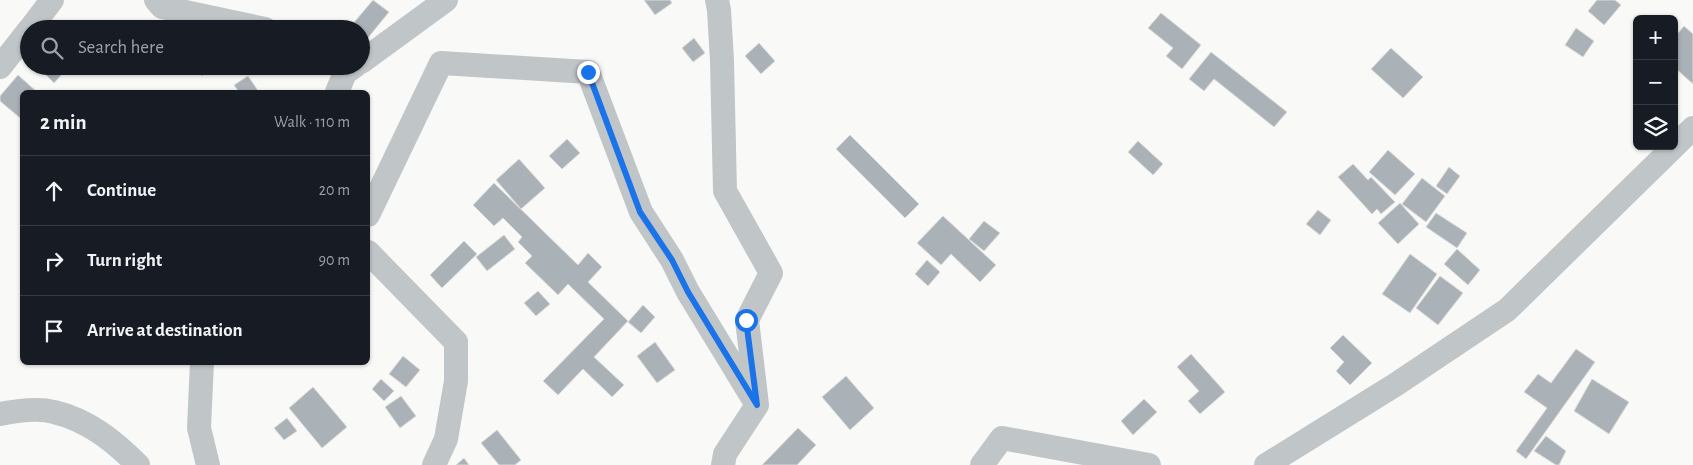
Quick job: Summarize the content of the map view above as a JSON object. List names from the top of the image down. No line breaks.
{"page":{"map_buttons":["+","−"],"search":"Search here","heading":["2 min","Walk · 110 m"],"list":[["Continue","20 m"],["Turn right","90 m"],"Arrive at destination"]}}
